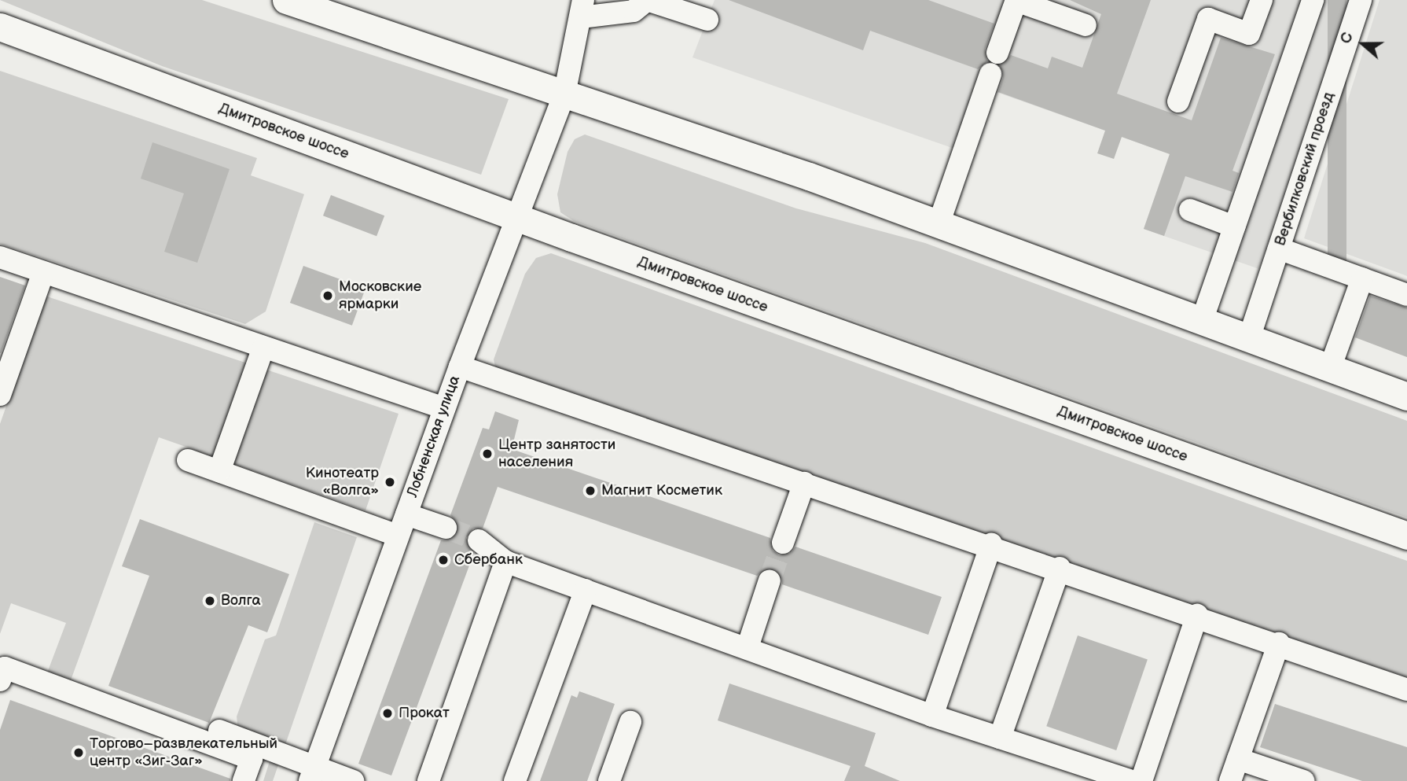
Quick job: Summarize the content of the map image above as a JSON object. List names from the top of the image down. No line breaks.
{"streets":{"main road":["Дмитровское шоссе"],"street":["Вербилковский проезд","Лобненская улица"]},"crossings":[["Дмитровское шоссе","Лобненская улица"]],"places":["Московские ярмарки","Центр занятости населения","Кинотеатр «Волга»","Магнит Косметик","Сбербанк","Волга","Прокат","Торгово–развлекательный центр «Зиг-Заг»"],"north":"left"}
